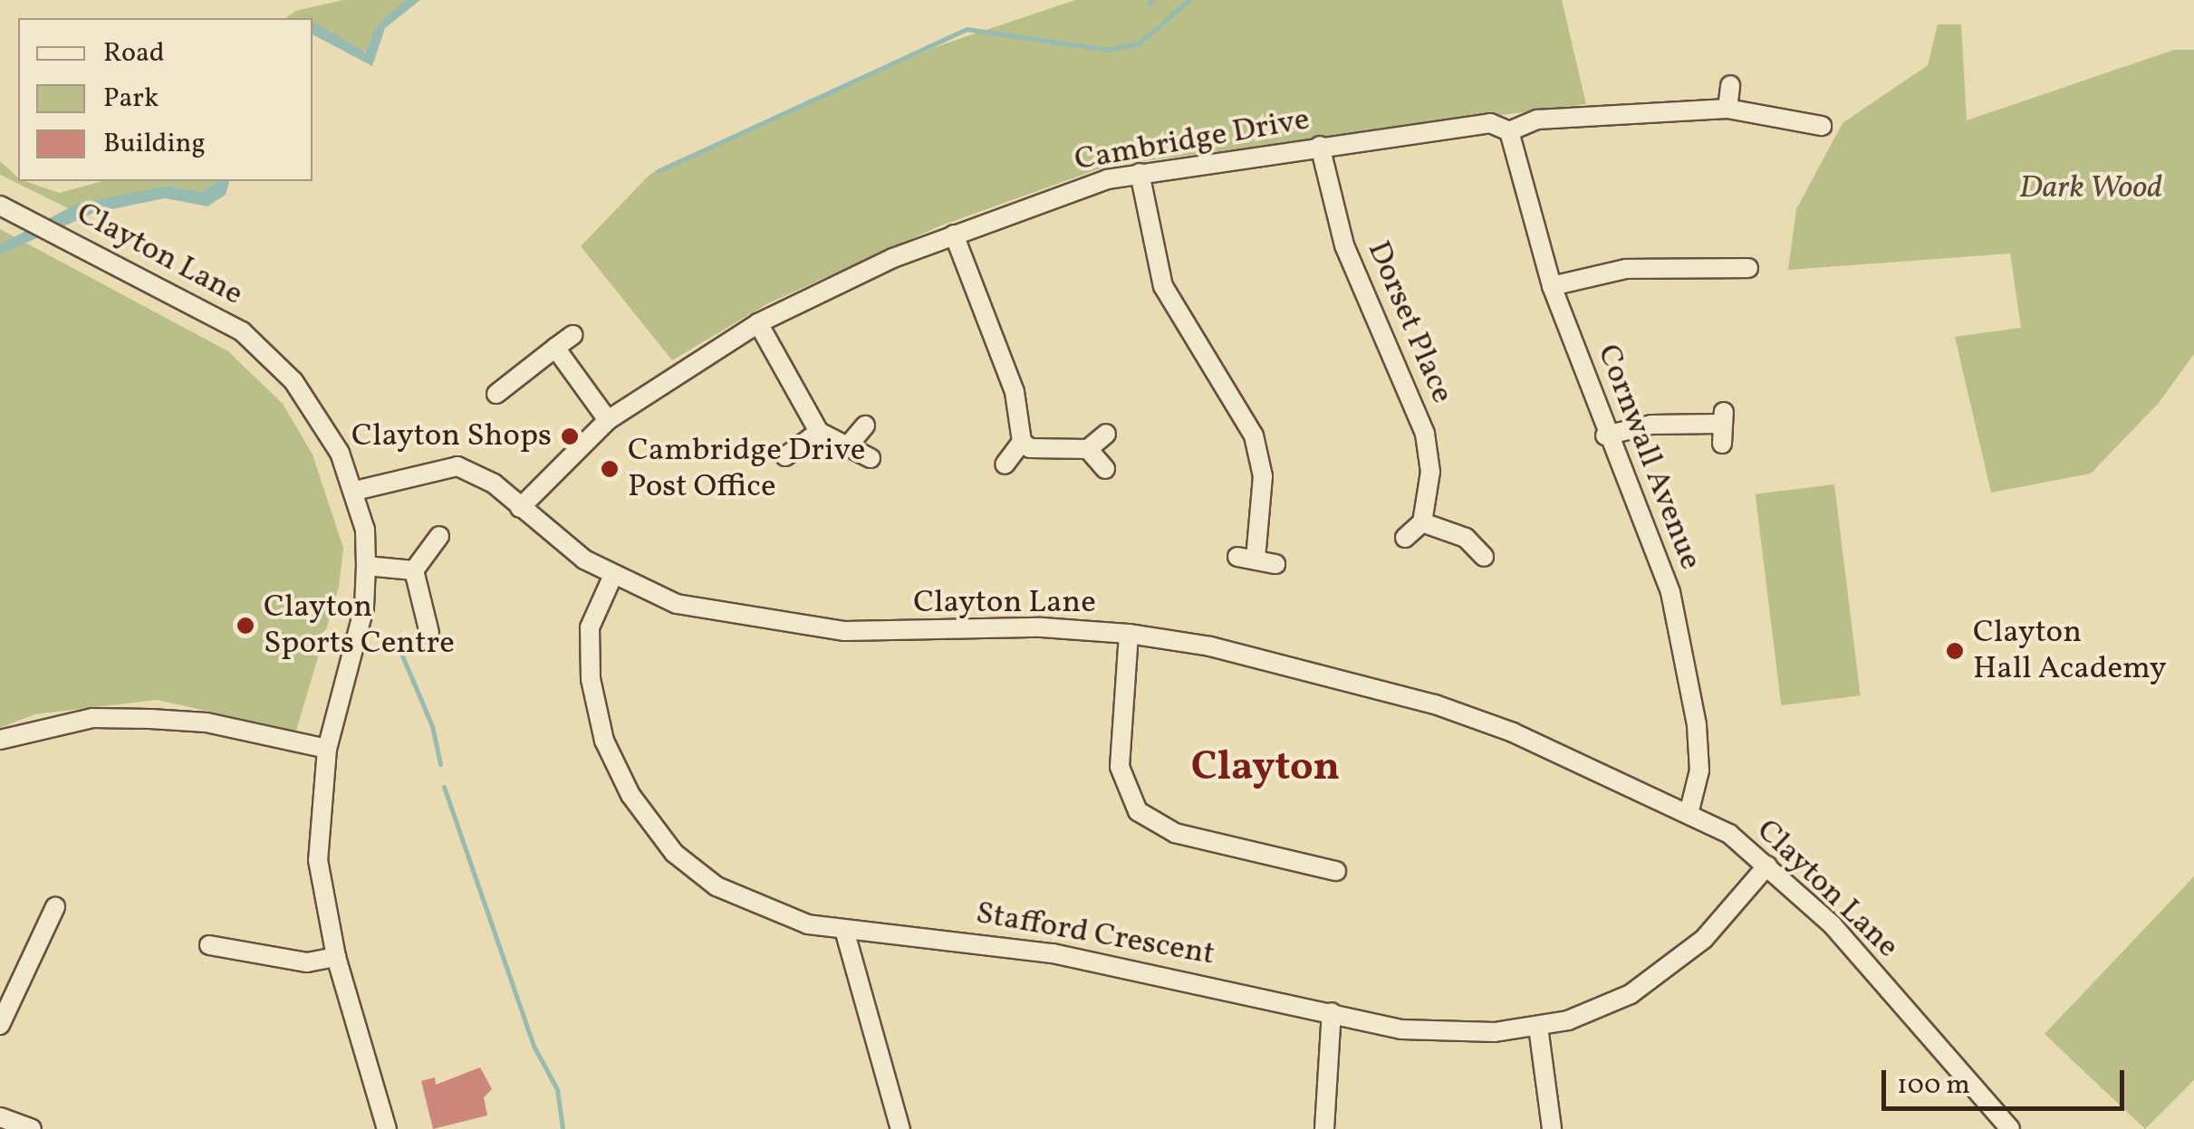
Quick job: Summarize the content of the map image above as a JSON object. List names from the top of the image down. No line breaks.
{"streets":{"street":["Cambridge Drive","Clayton Lane","Dorset Place","Cornwall Avenue","Stafford Crescent"]},"crossings":[["Cambridge Drive","Clayton Lane"],["Cambridge Drive","Dorset Place"],["Cambridge Drive","Cornwall Avenue"],["Clayton Lane","Cornwall Avenue"],["Clayton Lane","Stafford Crescent"]],"districts":["Clayton"],"parks":["Dark Wood"],"places":["Clayton Shops","Cambridge Drive Post Office","Clayton Sports Centre","Clayton Hall Academy"],"legend":["Road","Park","Building"],"scale_bar":"100 m"}
